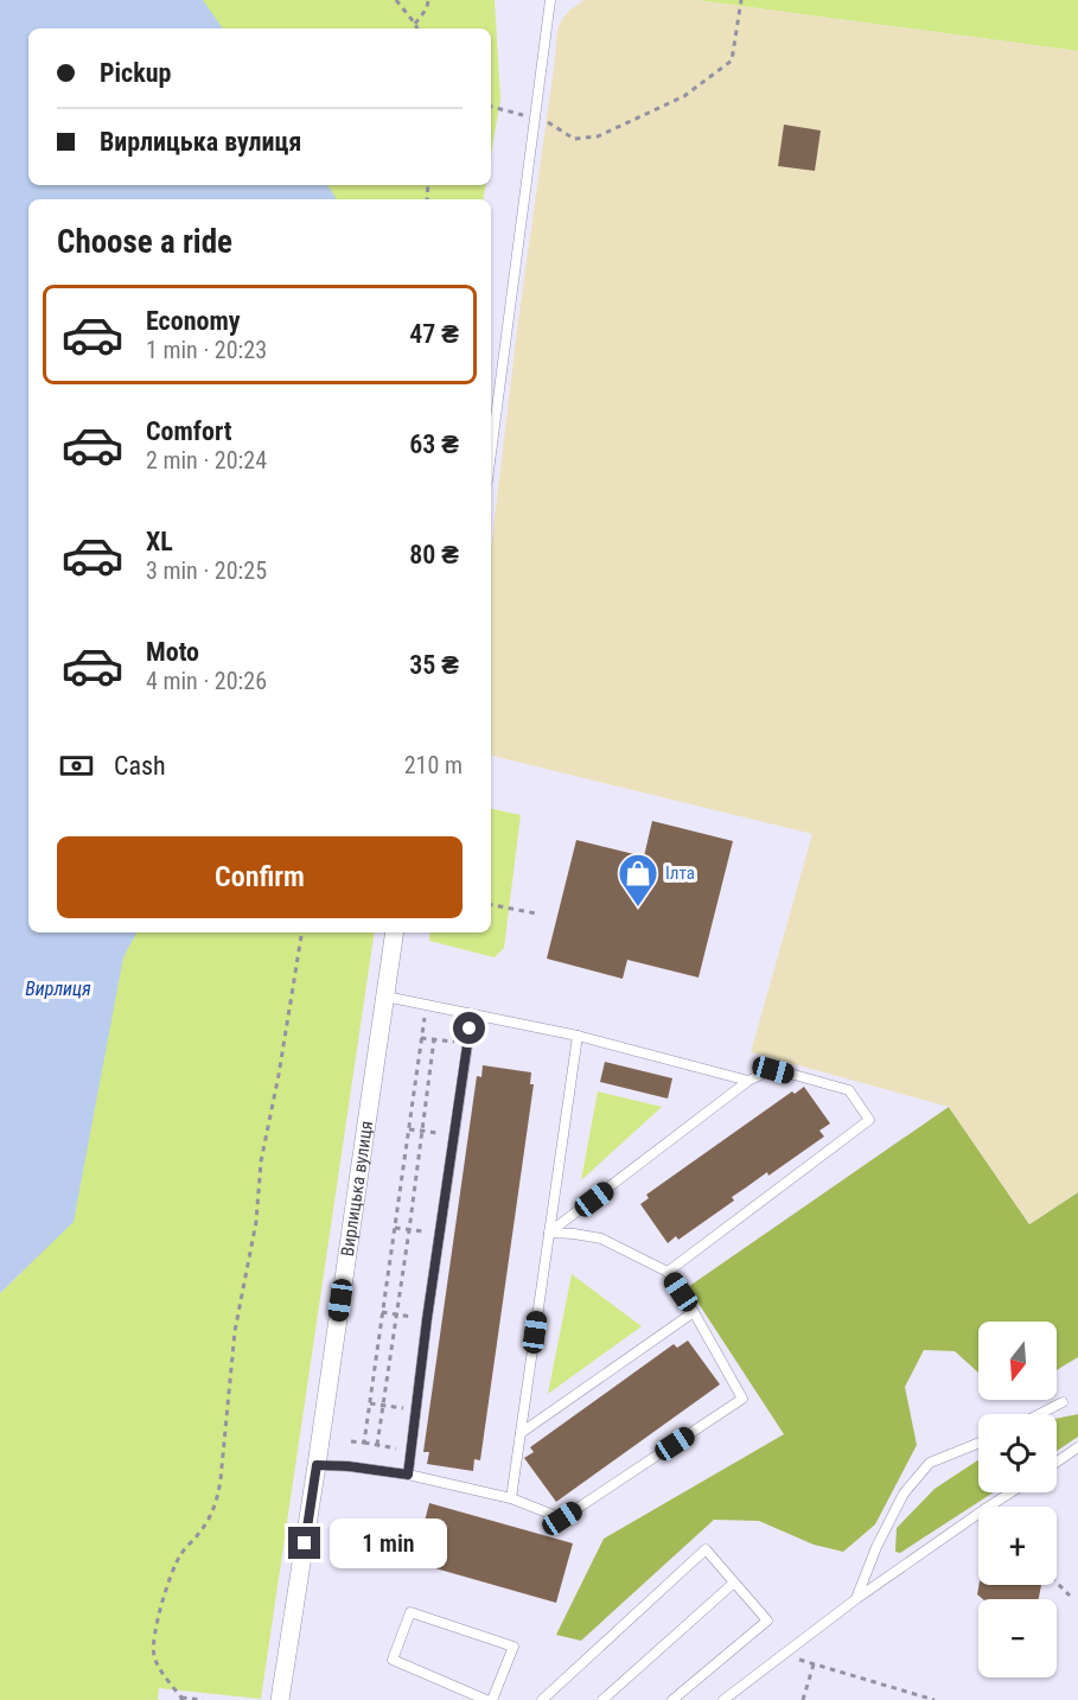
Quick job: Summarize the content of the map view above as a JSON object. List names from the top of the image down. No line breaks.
{"streets":{"street":["Вирлицька вулиця"]},"water":["Вирлиця"],"places":{"shop":["Ілта"]},"north":"bottom","page":{"banner":["Pickup","Вирлицька вулиця"],"heading":"Choose a ride","list":[{"name":"Economy","note":"1 min · 20:23","value":"47 ₴"},{"name":"Comfort","note":"2 min · 20:24","value":"63 ₴"},{"name":"XL","note":"3 min · 20:25","value":"80 ₴"},{"name":"Moto","note":"4 min · 20:26","value":"35 ₴"}],"pay":["Cash","210 m"],"buttons":"Confirm","map_buttons":["+","−"],"bubble":"1 min"}}
